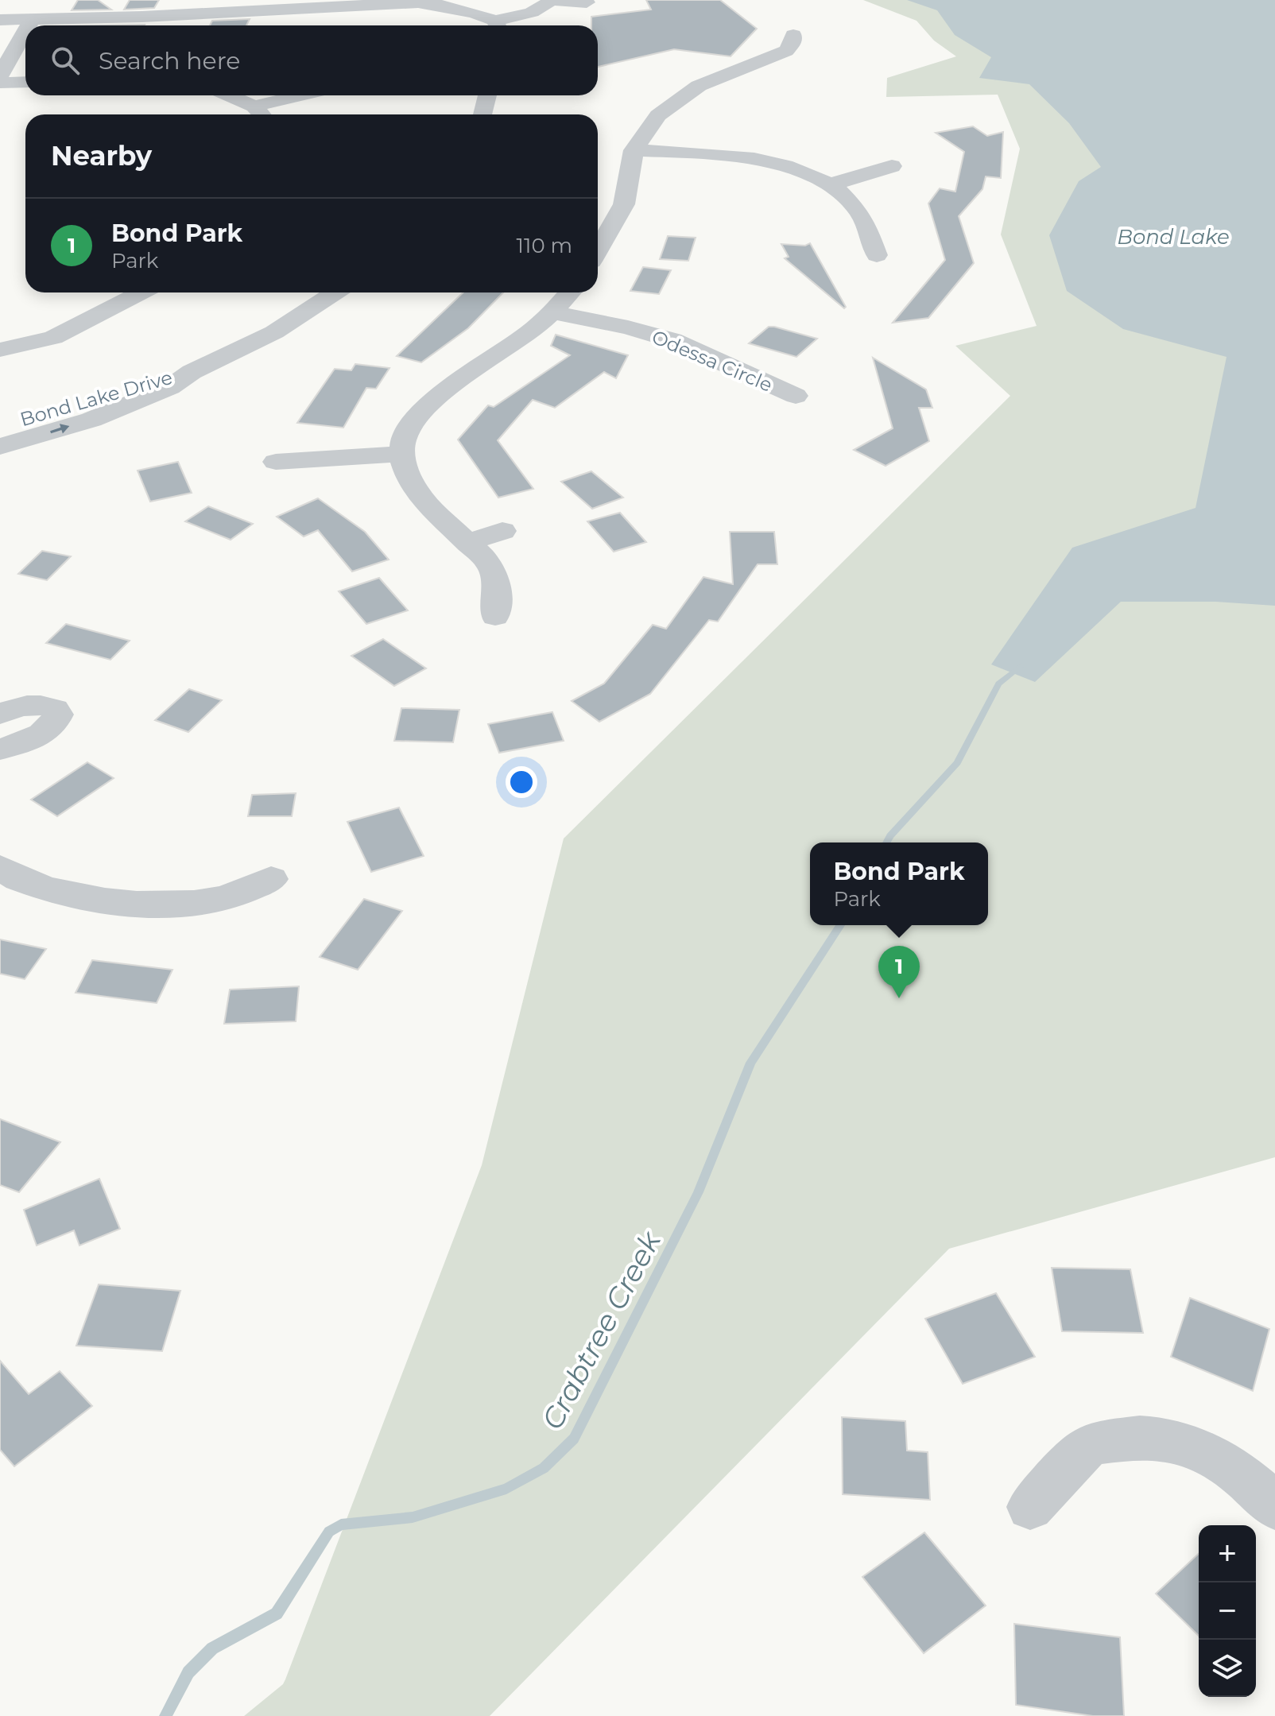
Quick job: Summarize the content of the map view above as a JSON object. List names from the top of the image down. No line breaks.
{"streets":{"street":["Odessa Circle","Bond Lake Drive"]},"water":["Bond Lake","Crabtree Creek"],"page":{"search":"Search here","heading":"Nearby","list":[{"mark":"1","name":"Bond Park","note":"Park","value":"110 m"}],"popup":["Bond Park","Park"],"pins":"1","map_buttons":["+","−"]}}
